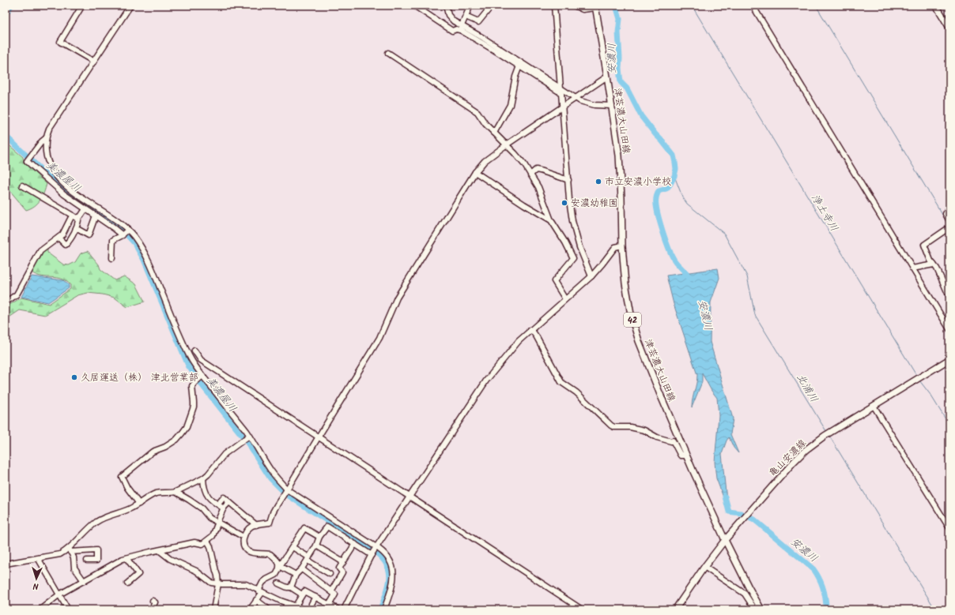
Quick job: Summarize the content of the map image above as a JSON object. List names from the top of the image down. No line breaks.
{"streets":{"main road":["津芸濃大山田線","42","亀山安濃線"]},"crossings":[["津芸濃大山田線","亀山安濃線"]],"water":["安濃川","美濃屋川","浄土寺川","北浦川"],"places":["市立安濃小学校","安濃幼稚園","久居運送（株） 津北営業部"],"north":"bottom"}
